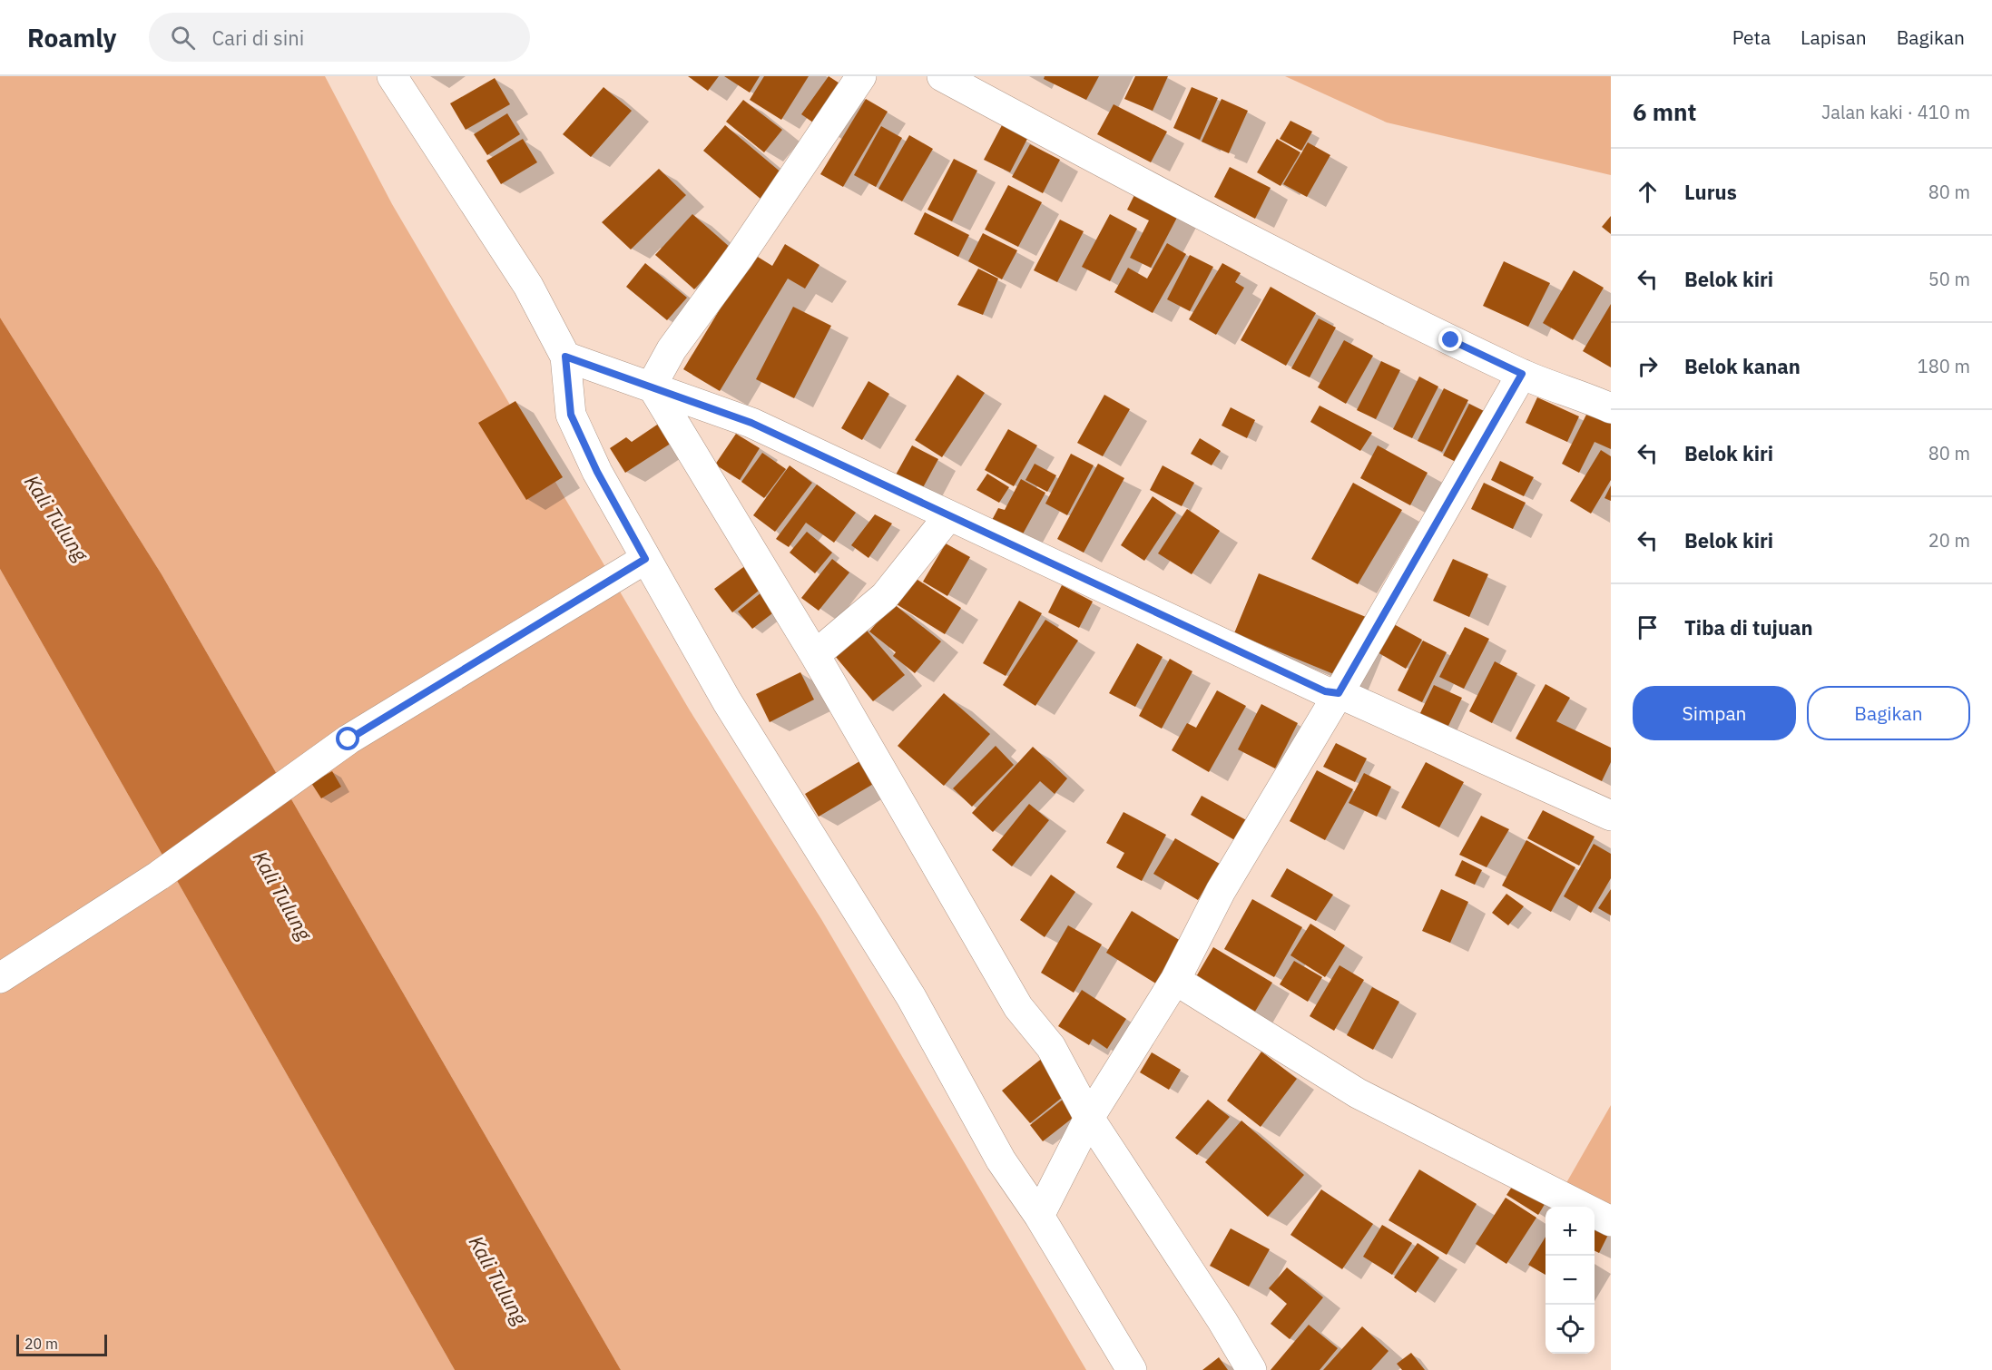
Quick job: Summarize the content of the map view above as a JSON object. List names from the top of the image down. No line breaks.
{"water":["Kali Tulung"],"scale_bar":"20 m","page":{"header":"Roamly","search":"Cari di sini","nav":["Peta","Lapisan","Bagikan"],"heading":["6 mnt","Jalan kaki · 410 m"],"list":[["Lurus","80 m"],["Belok kiri","50 m"],["Belok kanan","180 m"],["Belok kiri","80 m"],["Belok kiri","20 m"],"Tiba di tujuan"],"buttons":["Simpan","Bagikan"],"map_buttons":["+","−"],"scale":"20 m"}}
